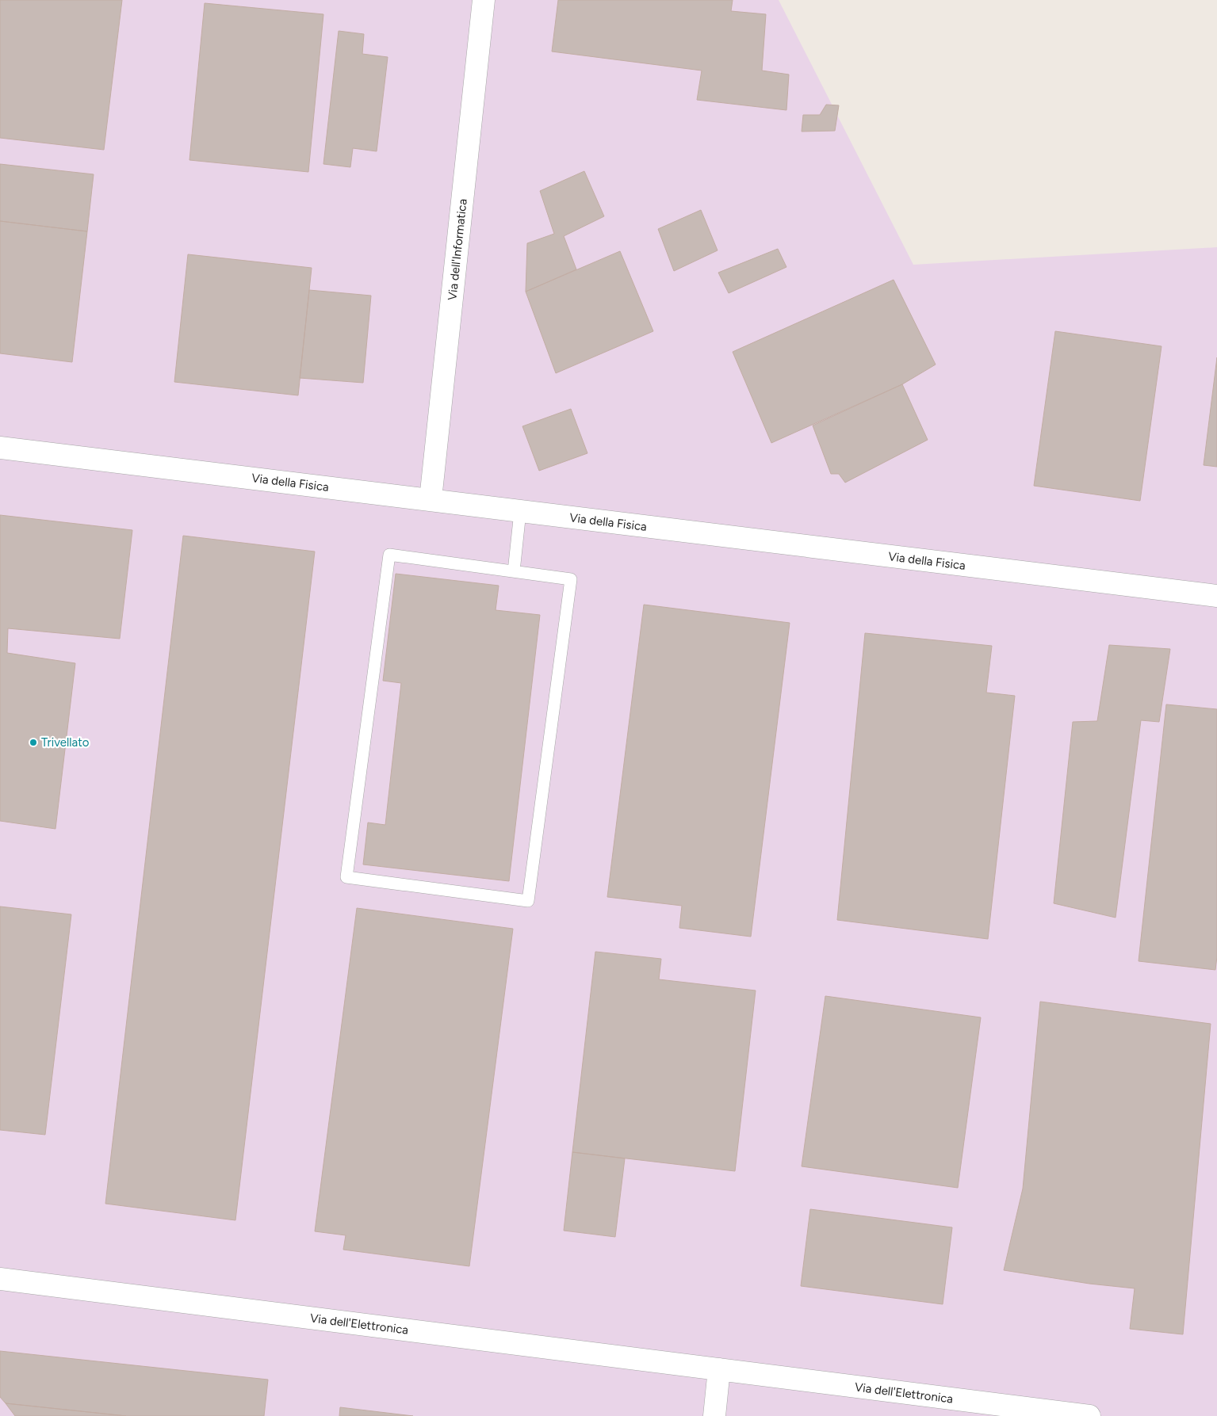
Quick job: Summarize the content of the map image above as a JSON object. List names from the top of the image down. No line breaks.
{"streets":{"street":["Via dell'Informatica","Via della Fisica","Via dell'Elettronica"]},"crossings":[["Via dell'Informatica","Via della Fisica"]],"places":["Trivellato"]}
